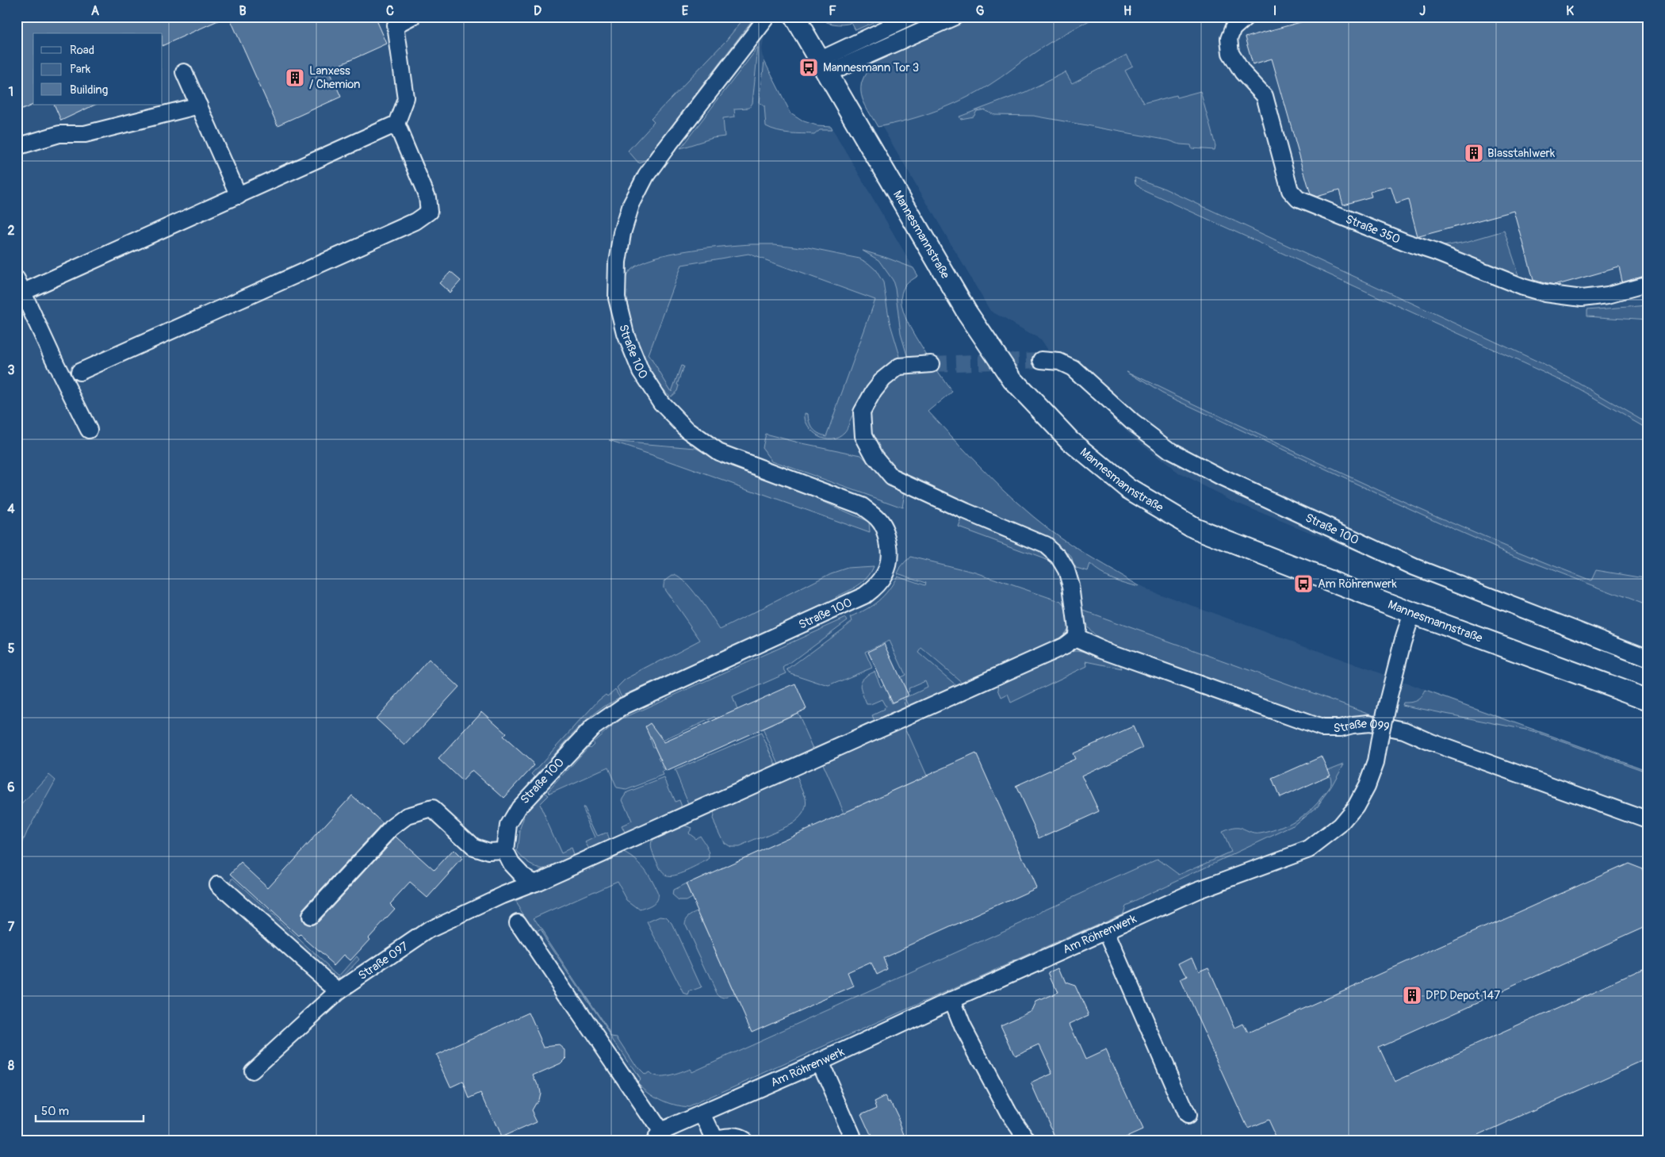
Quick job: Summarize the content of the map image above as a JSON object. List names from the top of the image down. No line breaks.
{"streets":{"main road":["Mannesmannstraße"],"street":["Straße 350","Straße 100","Straße 099","Am Röhrenwerk","Straße 097"]},"crossings":[["Mannesmannstraße","Am Röhrenwerk"]],"places":{"bus stop":["Mannesmann Tor 3","Am Röhrenwerk"],"building":["Lanxess / Chemion","Blasstahlwerk","DPD Depot 147"]},"legend":["Road","Park","Building"],"scale_bar":"50 m","grid":{"columns":["A","B","C","D","E","F","G","H","I","J","K"],"rows":["1","2","3","4","5","6","7","8"]}}
